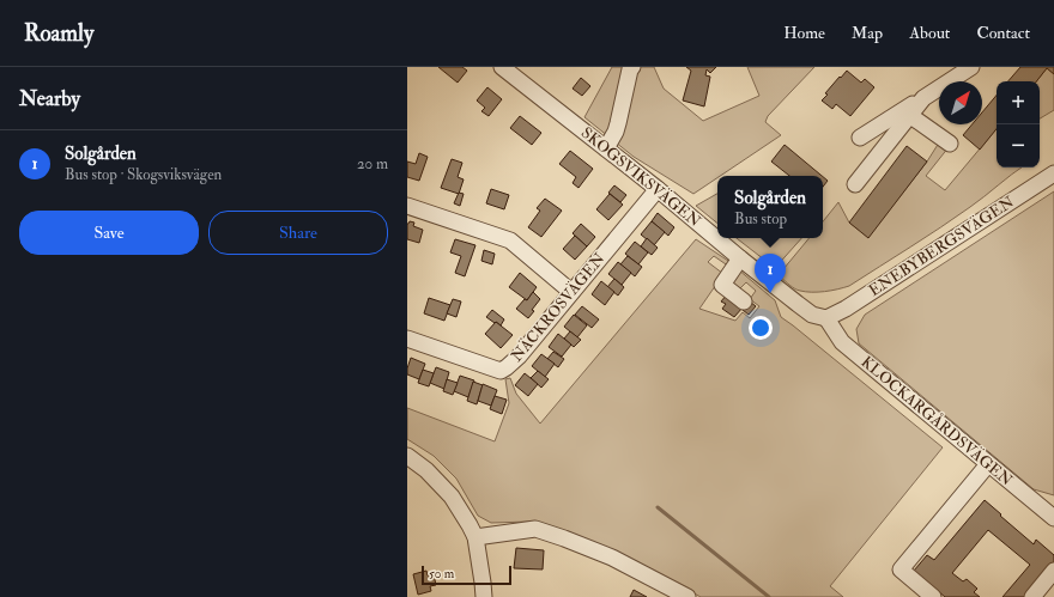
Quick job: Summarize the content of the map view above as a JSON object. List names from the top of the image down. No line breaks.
{"streets":{"street":["SKOGSVIKSVÄGEN","ENEBYBERGSVÄGEN","NÄCKROSVÄGEN","KLOCKARGÅRDSVÄGEN"]},"crossings":[["SKOGSVIKSVÄGEN","ENEBYBERGSVÄGEN"],["SKOGSVIKSVÄGEN","NÄCKROSVÄGEN"],["SKOGSVIKSVÄGEN","KLOCKARGÅRDSVÄGEN"],["ENEBYBERGSVÄGEN","KLOCKARGÅRDSVÄGEN"]],"scale_bar":"50 m","north":"top right","page":{"header":"Roamly","nav":["Home","Map","About","Contact"],"heading":"Nearby","map_buttons":["+","−"],"list":[{"mark":"1","name":"Solgården","note":"Bus stop · Skogsviksvägen","value":"20 m"}],"popup":["Solgården","Bus stop"],"buttons":["Save","Share"],"pins":"1","scale":"50 m"}}
